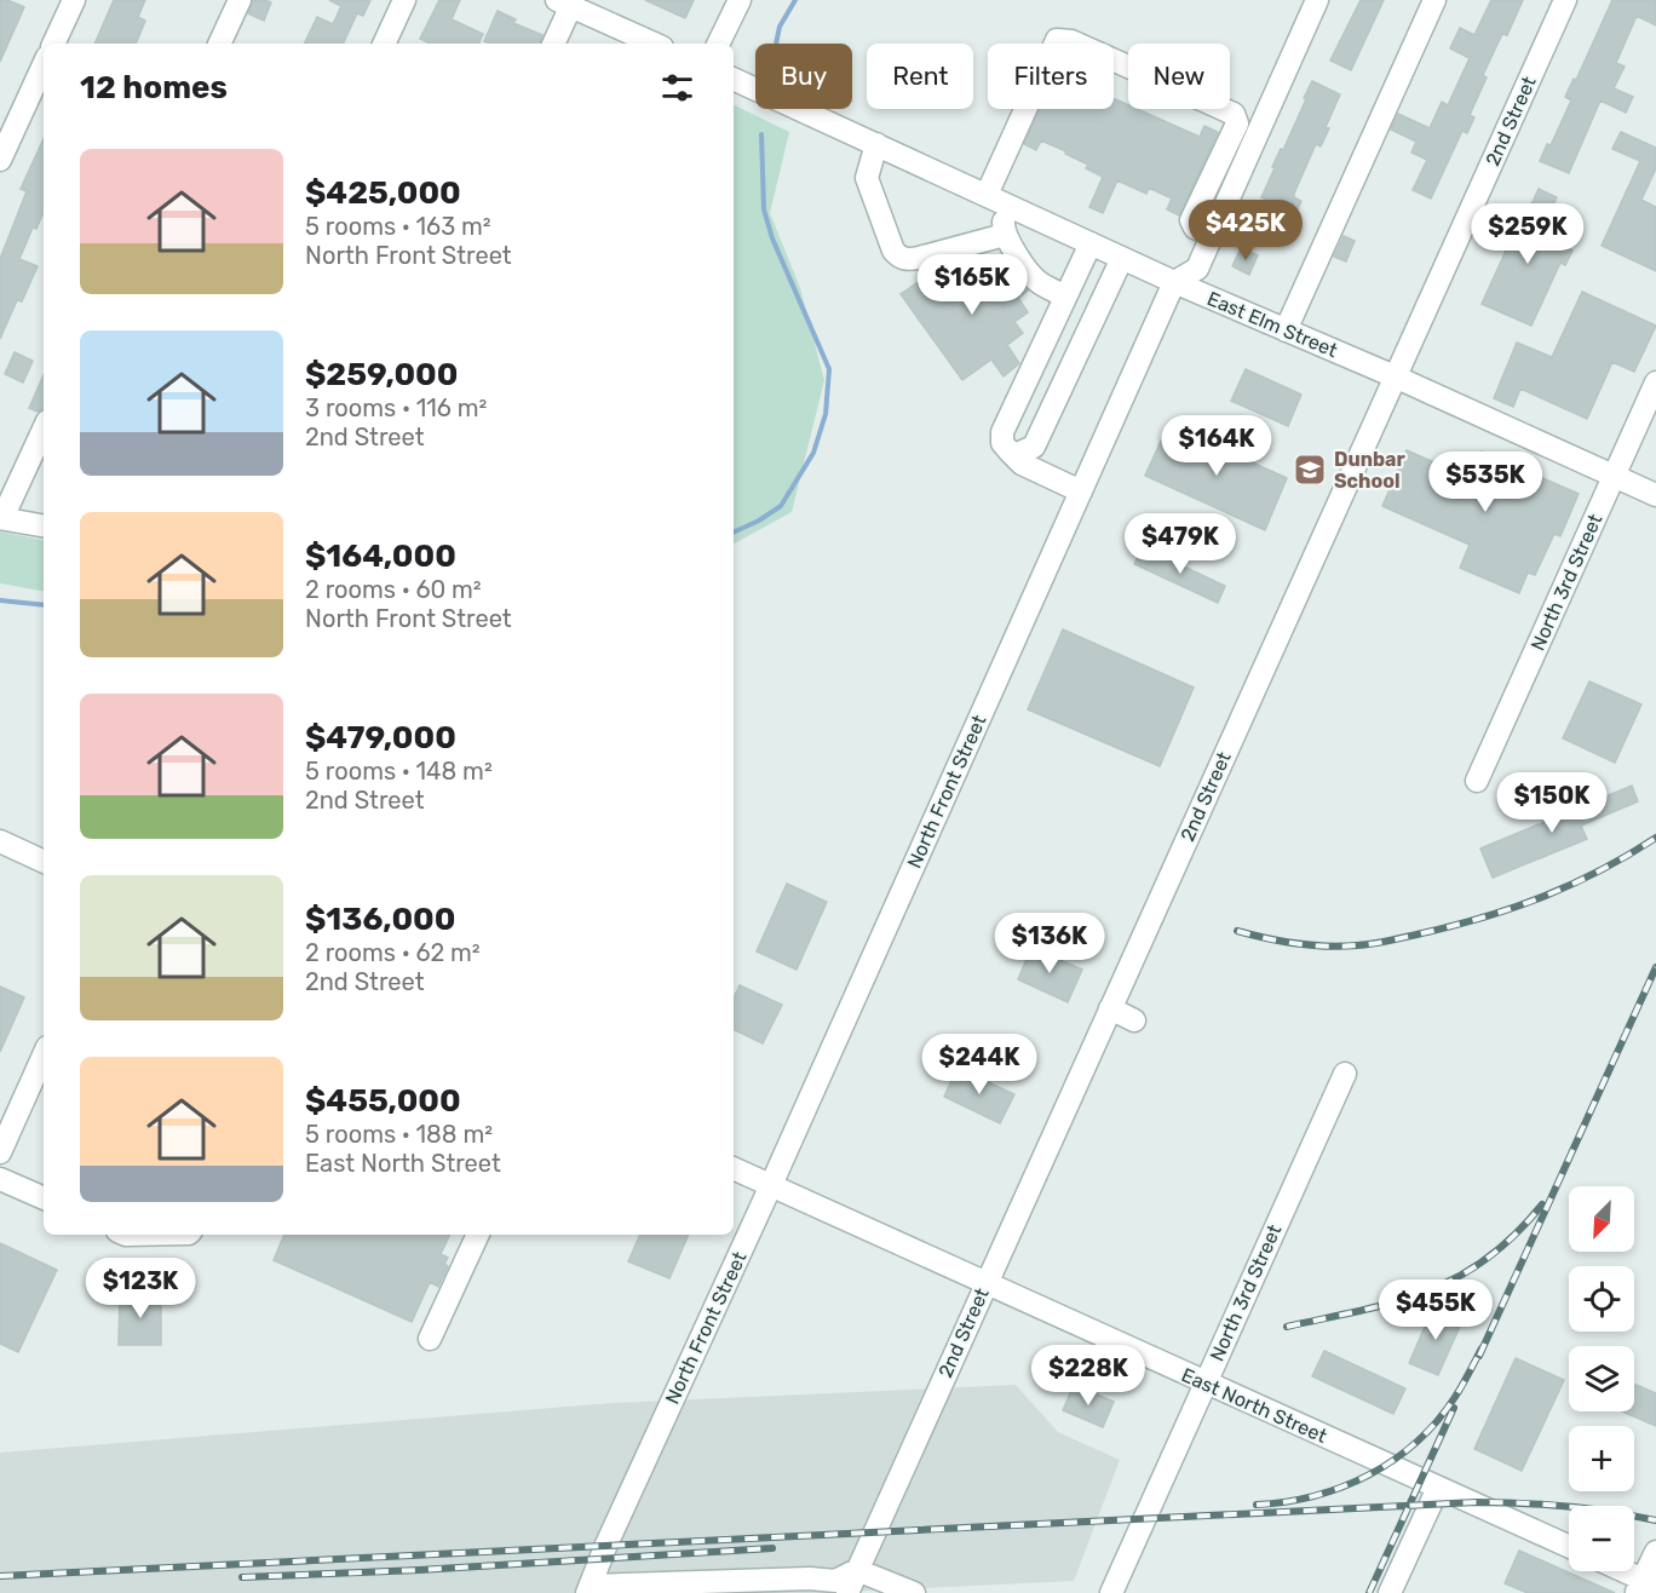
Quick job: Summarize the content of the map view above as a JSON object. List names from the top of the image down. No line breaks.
{"streets":{"street":["2nd Street","East Elm Street","North 3rd Street","North Front Street","East North Street"]},"crossings":[["2nd Street","East Elm Street"],["2nd Street","East North Street"],["East Elm Street","North 3rd Street"],["East Elm Street","North Front Street"],["North 3rd Street","East North Street"],["North Front Street","East North Street"]],"places":{"school or university":["Dunbar School"]},"north":"bottom left","page":{"chip":["Buy","Rent","Filters","New"],"heading":"12 homes","list":[{"name":"$425,000","note":"5 rooms · 163 m² · North Front Street"},{"name":"$259,000","note":"3 rooms · 116 m² · 2nd Street"},{"name":"$164,000","note":"2 rooms · 60 m² · North Front Street"},{"name":"$479,000","note":"5 rooms · 148 m² · 2nd Street"},{"name":"$136,000","note":"2 rooms · 62 m² · 2nd Street"},{"name":"$455,000","note":"5 rooms · 188 m² · East North Street"}],"price":["$425K","$259K","$165K","$164K","$535K","$479K","$150K","$136K","$244K","$123K","$455K","$228K"],"map_buttons":["+","−"]}}
